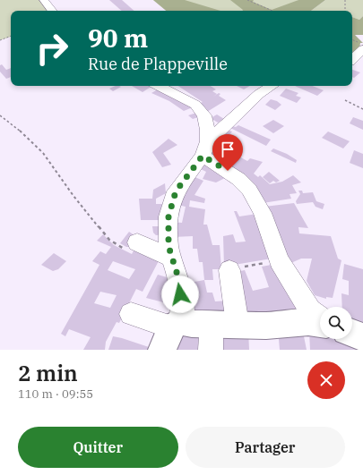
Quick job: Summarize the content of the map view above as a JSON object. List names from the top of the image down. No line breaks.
{"page":{"turn":["90 m","Rue de Plappeville"],"heading":["2 min","110 m · 09:55"],"buttons":["Quitter","Partager"]}}
